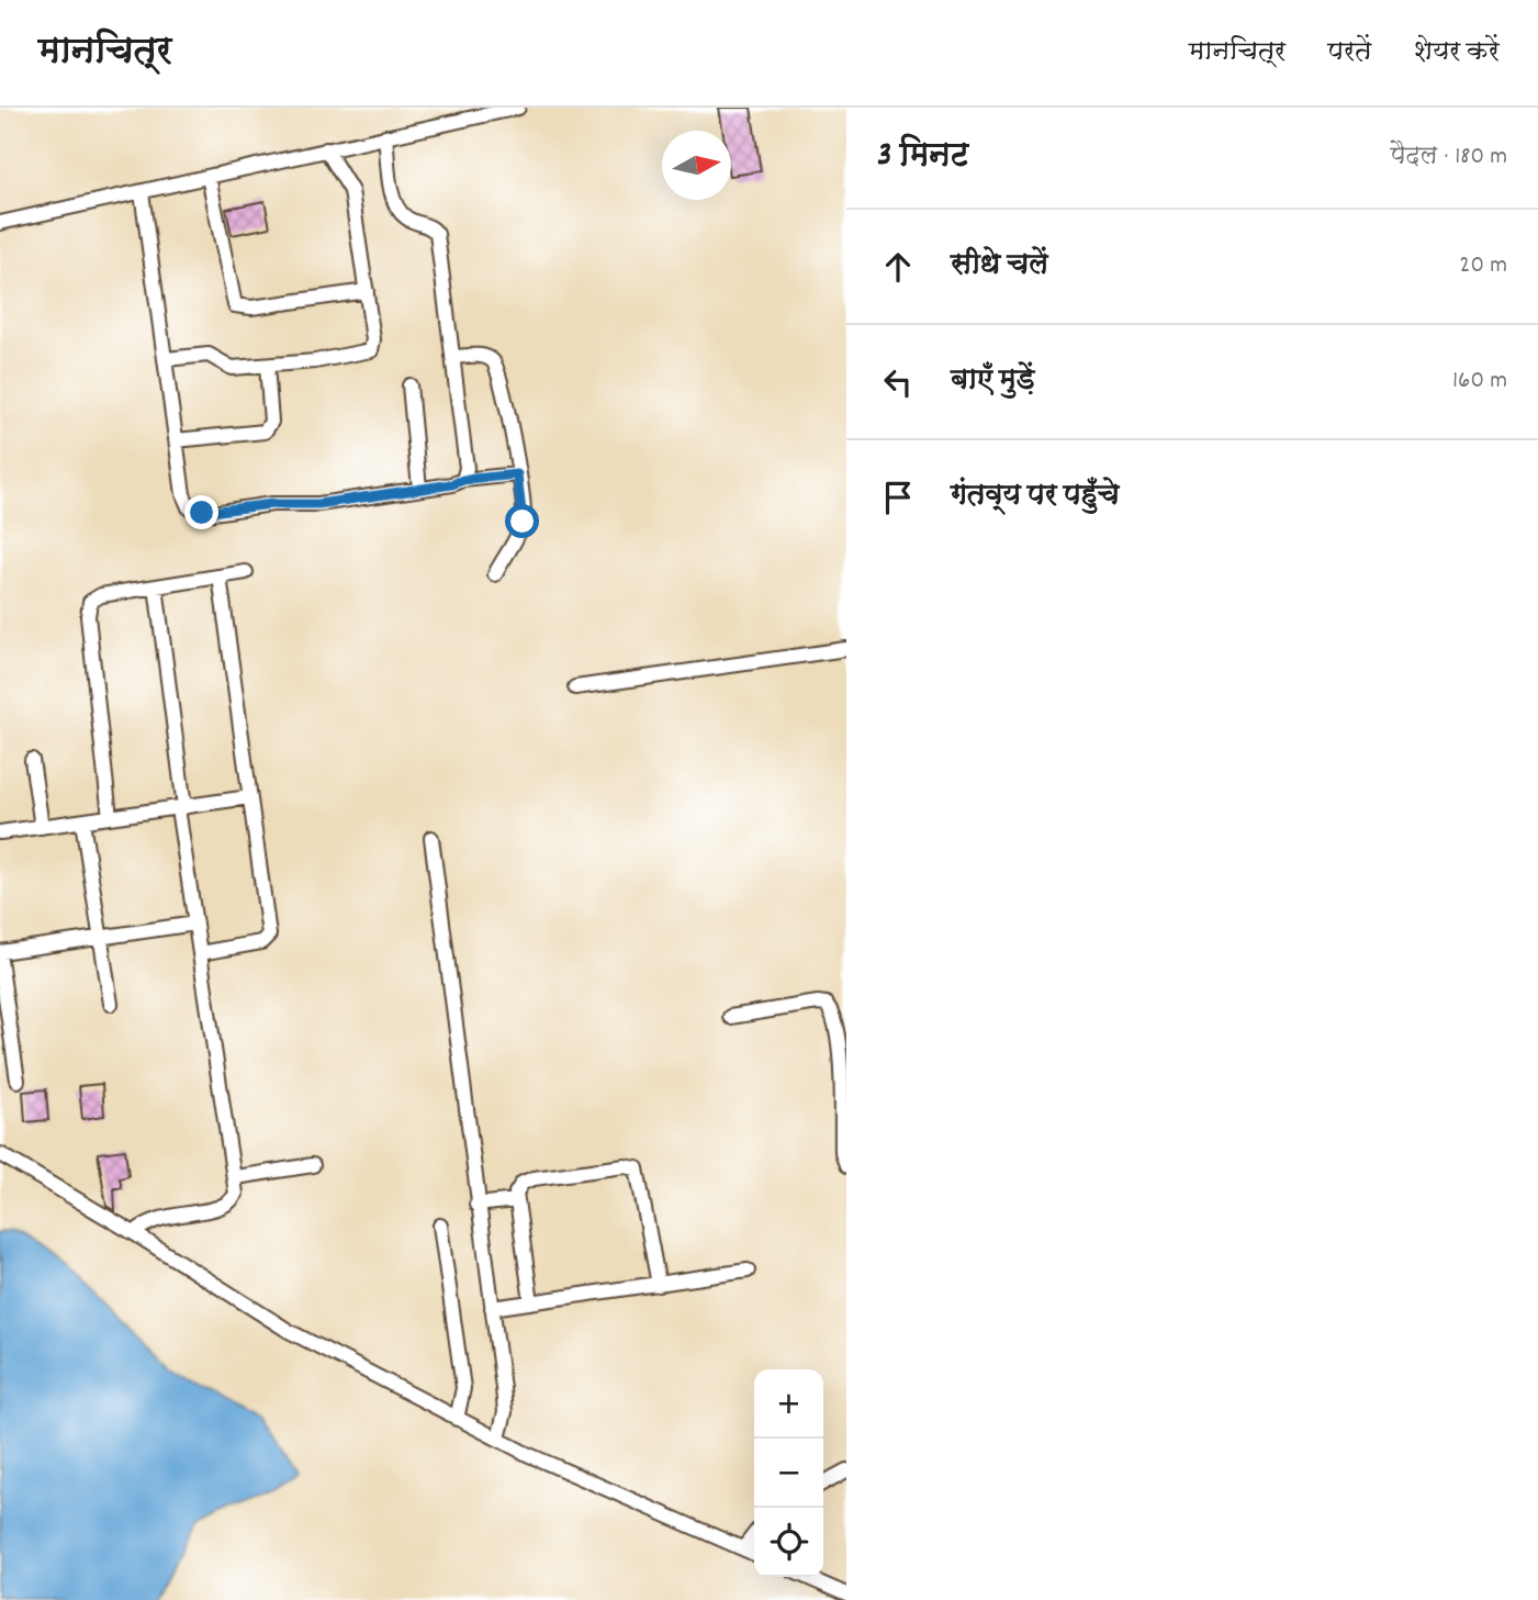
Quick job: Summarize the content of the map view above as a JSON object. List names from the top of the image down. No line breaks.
{"north":"right","page":{"header":"मानचित्र","nav":["मानचित्र","परतें","शेयर करें"],"heading":["3 मिनट","पैदल · 180 m"],"list":[["सीधे चलें","20 m"],["बाएँ मुड़ें","160 m"],"गंतव्य पर पहुँचे"],"map_buttons":["+","−"]}}
